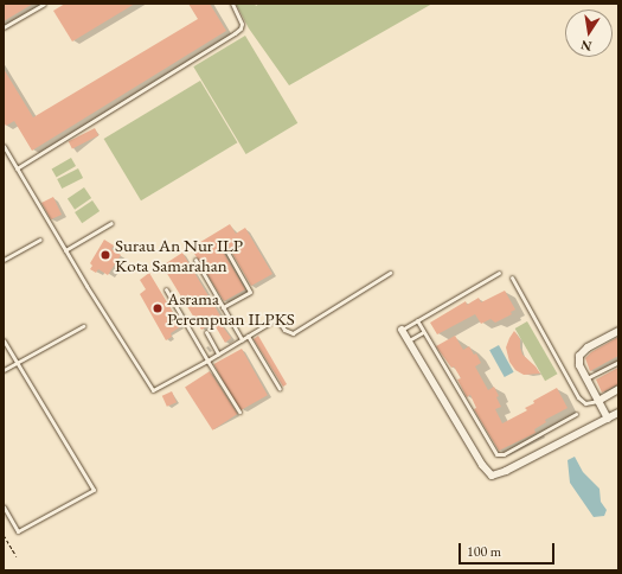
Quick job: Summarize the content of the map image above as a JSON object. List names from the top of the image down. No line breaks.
{"places":["Surau An Nur ILP Kota Samarahan","Asrama Perempuan ILPKS"],"scale_bar":"100 m","north":"bottom"}
